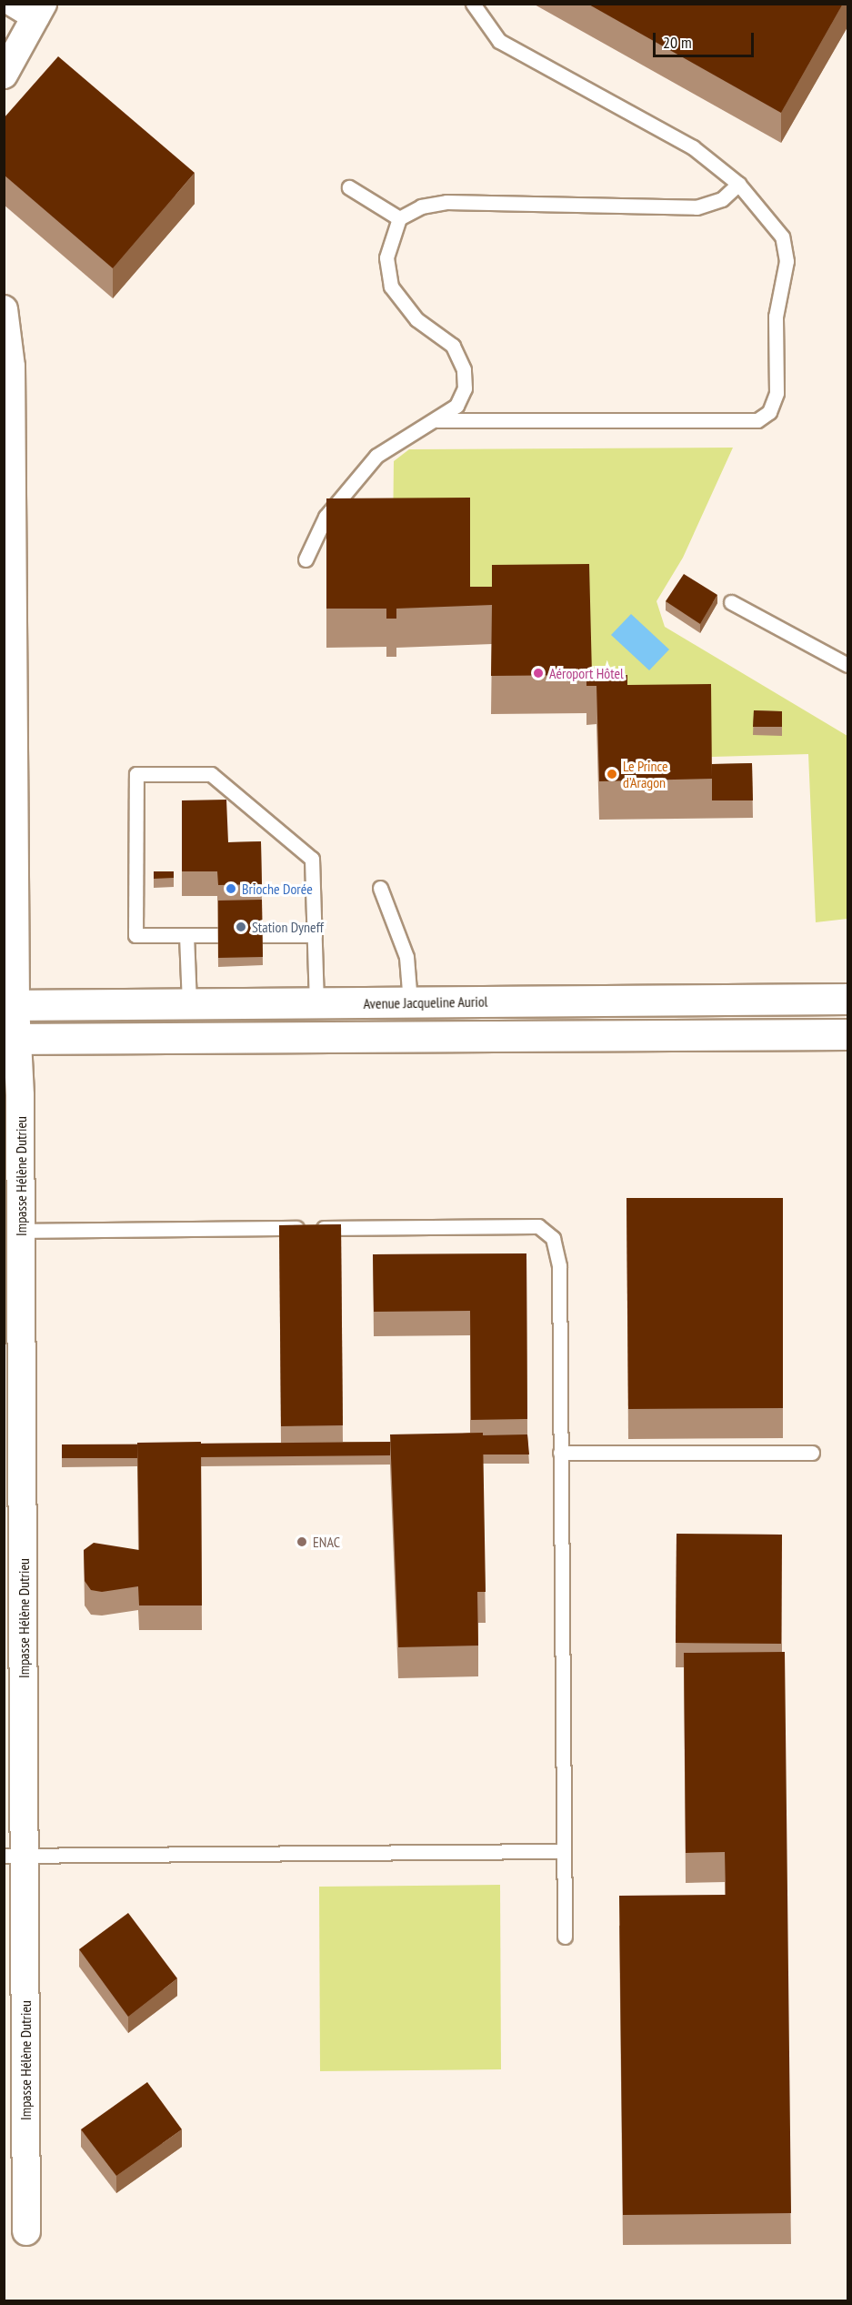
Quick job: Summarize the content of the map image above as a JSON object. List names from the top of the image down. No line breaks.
{"streets":{"main road":["Avenue Jacqueline Auriol"],"street":["Impasse Hélène Dutrieu"]},"crossings":[["Avenue Jacqueline Auriol","Impasse Hélène Dutrieu"]],"places":["Aéroport Hôtel","Le Prince d’Aragon","Brioche Dorée","Station Dyneff","ENAC"],"scale_bar":"20 m"}
